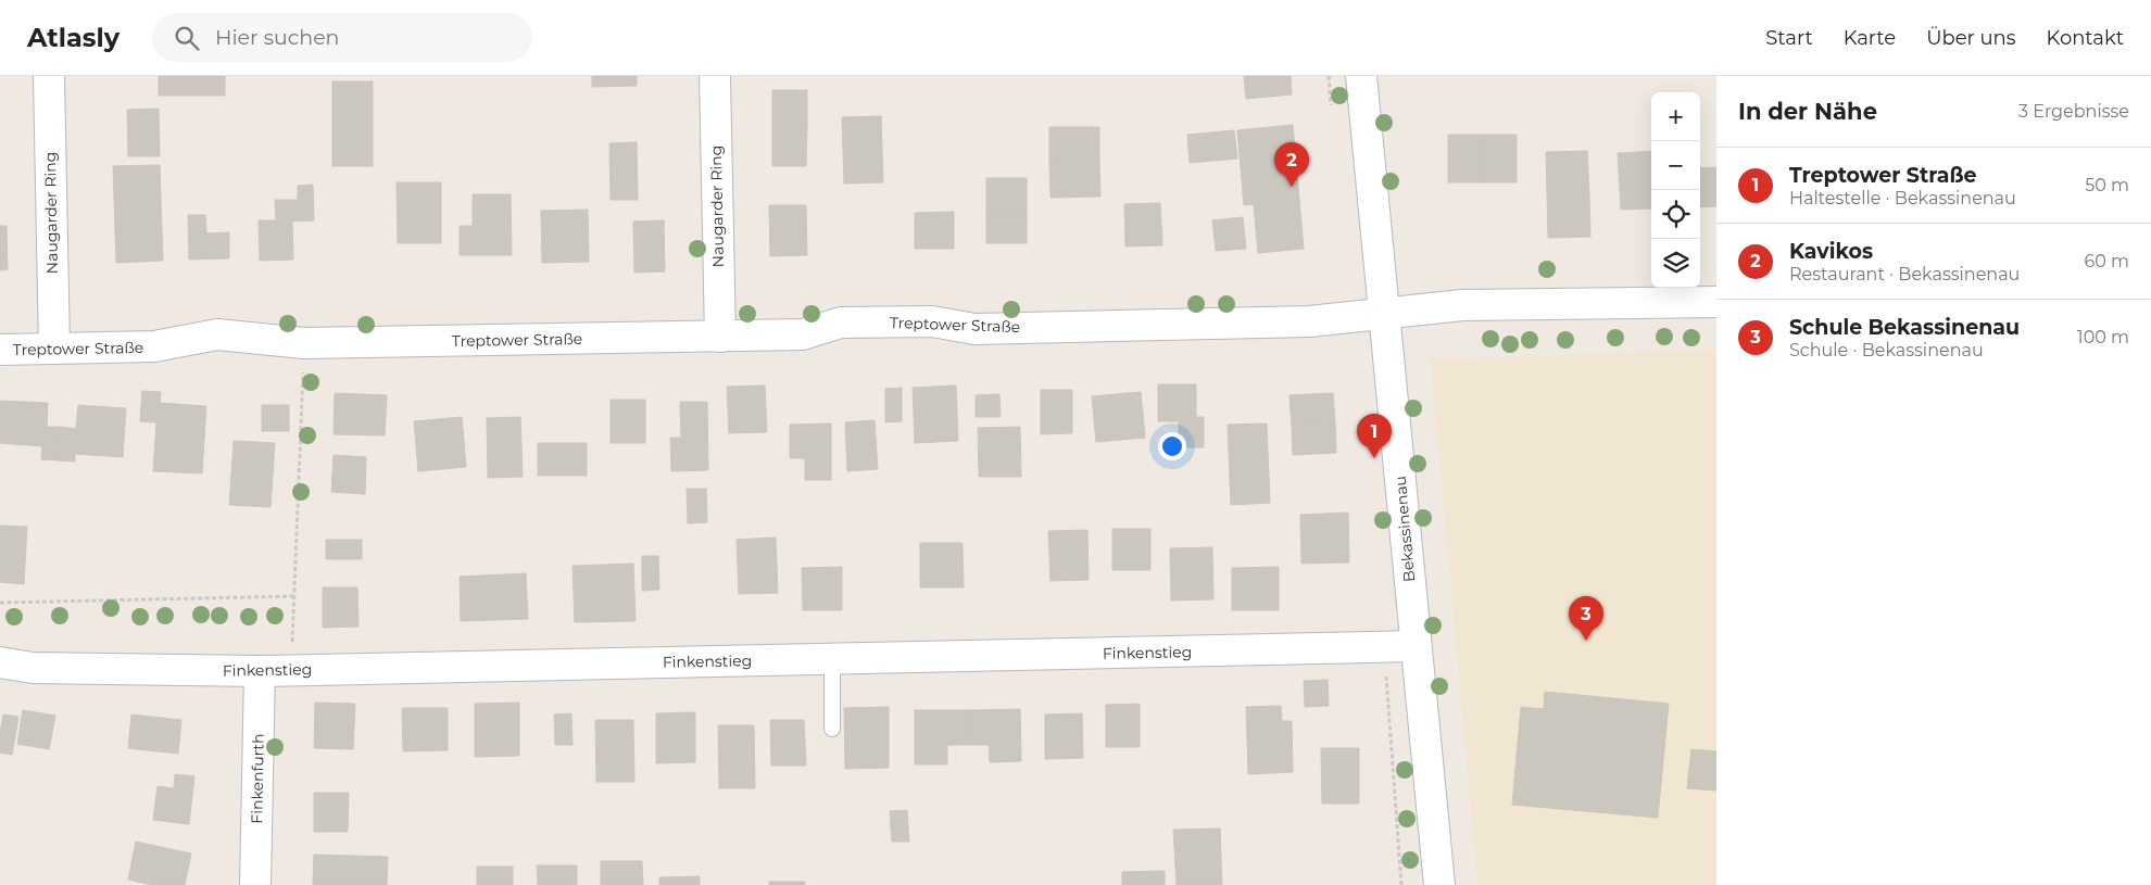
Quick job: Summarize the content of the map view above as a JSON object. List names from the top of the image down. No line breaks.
{"streets":{"street":["Naugarder Ring","Treptower Straße","Bekassinenau","Finkenstieg","Finkenfurth"]},"crossings":[["Naugarder Ring","Treptower Straße"],["Treptower Straße","Bekassinenau"],["Bekassinenau","Finkenstieg"],["Finkenstieg","Finkenfurth"]],"page":{"header":"Atlasly","search":"Hier suchen","nav":["Start","Karte","Über uns","Kontakt"],"heading":["In der Nähe","3 Ergebnisse"],"map_buttons":["+","−"],"pins":["2","1","3"],"list":[{"mark":"1","name":"Treptower Straße","note":"Haltestelle · Bekassinenau","value":"50 m"},{"mark":"2","name":"Kavikos","note":"Restaurant · Bekassinenau","value":"60 m"},{"mark":"3","name":"Schule Bekassinenau","note":"Schule · Bekassinenau","value":"100 m"}]}}
